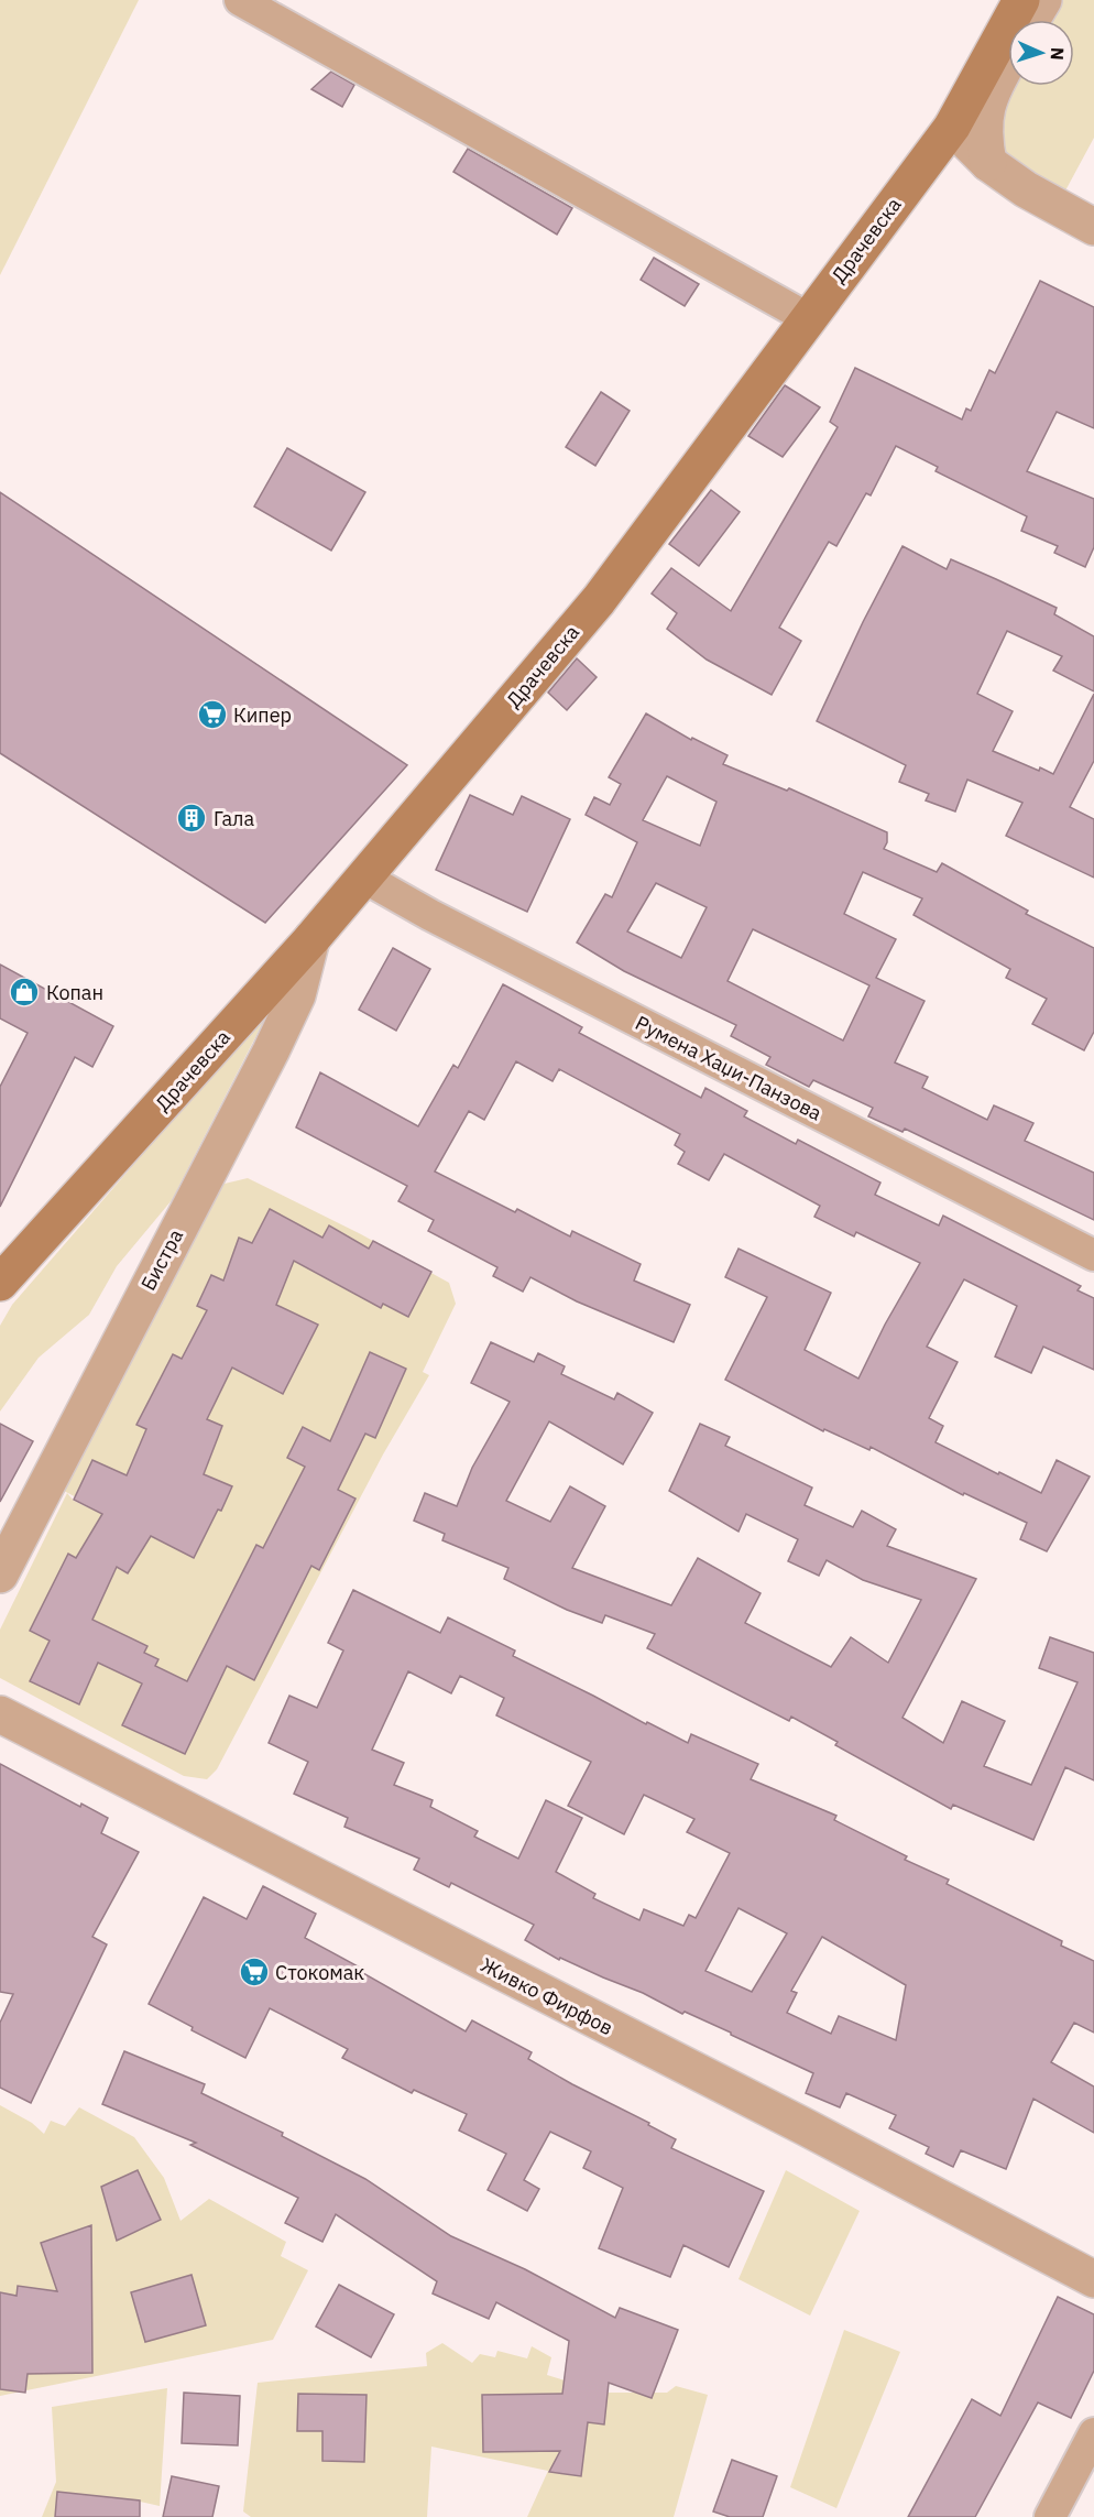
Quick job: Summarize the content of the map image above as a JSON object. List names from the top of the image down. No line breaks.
{"streets":{"main road":["Драчевска"],"street":["Румена Хаџи-Панзова","Бистра","Живко Фирфов"]},"crossings":[["Драчевска","Румена Хаџи-Панзова"],["Драчевска","Бистра"]],"places":{"supermarket":["Кипер","Стокомак"],"building":["Гала"],"shop":["Копан"]},"north":"right"}
